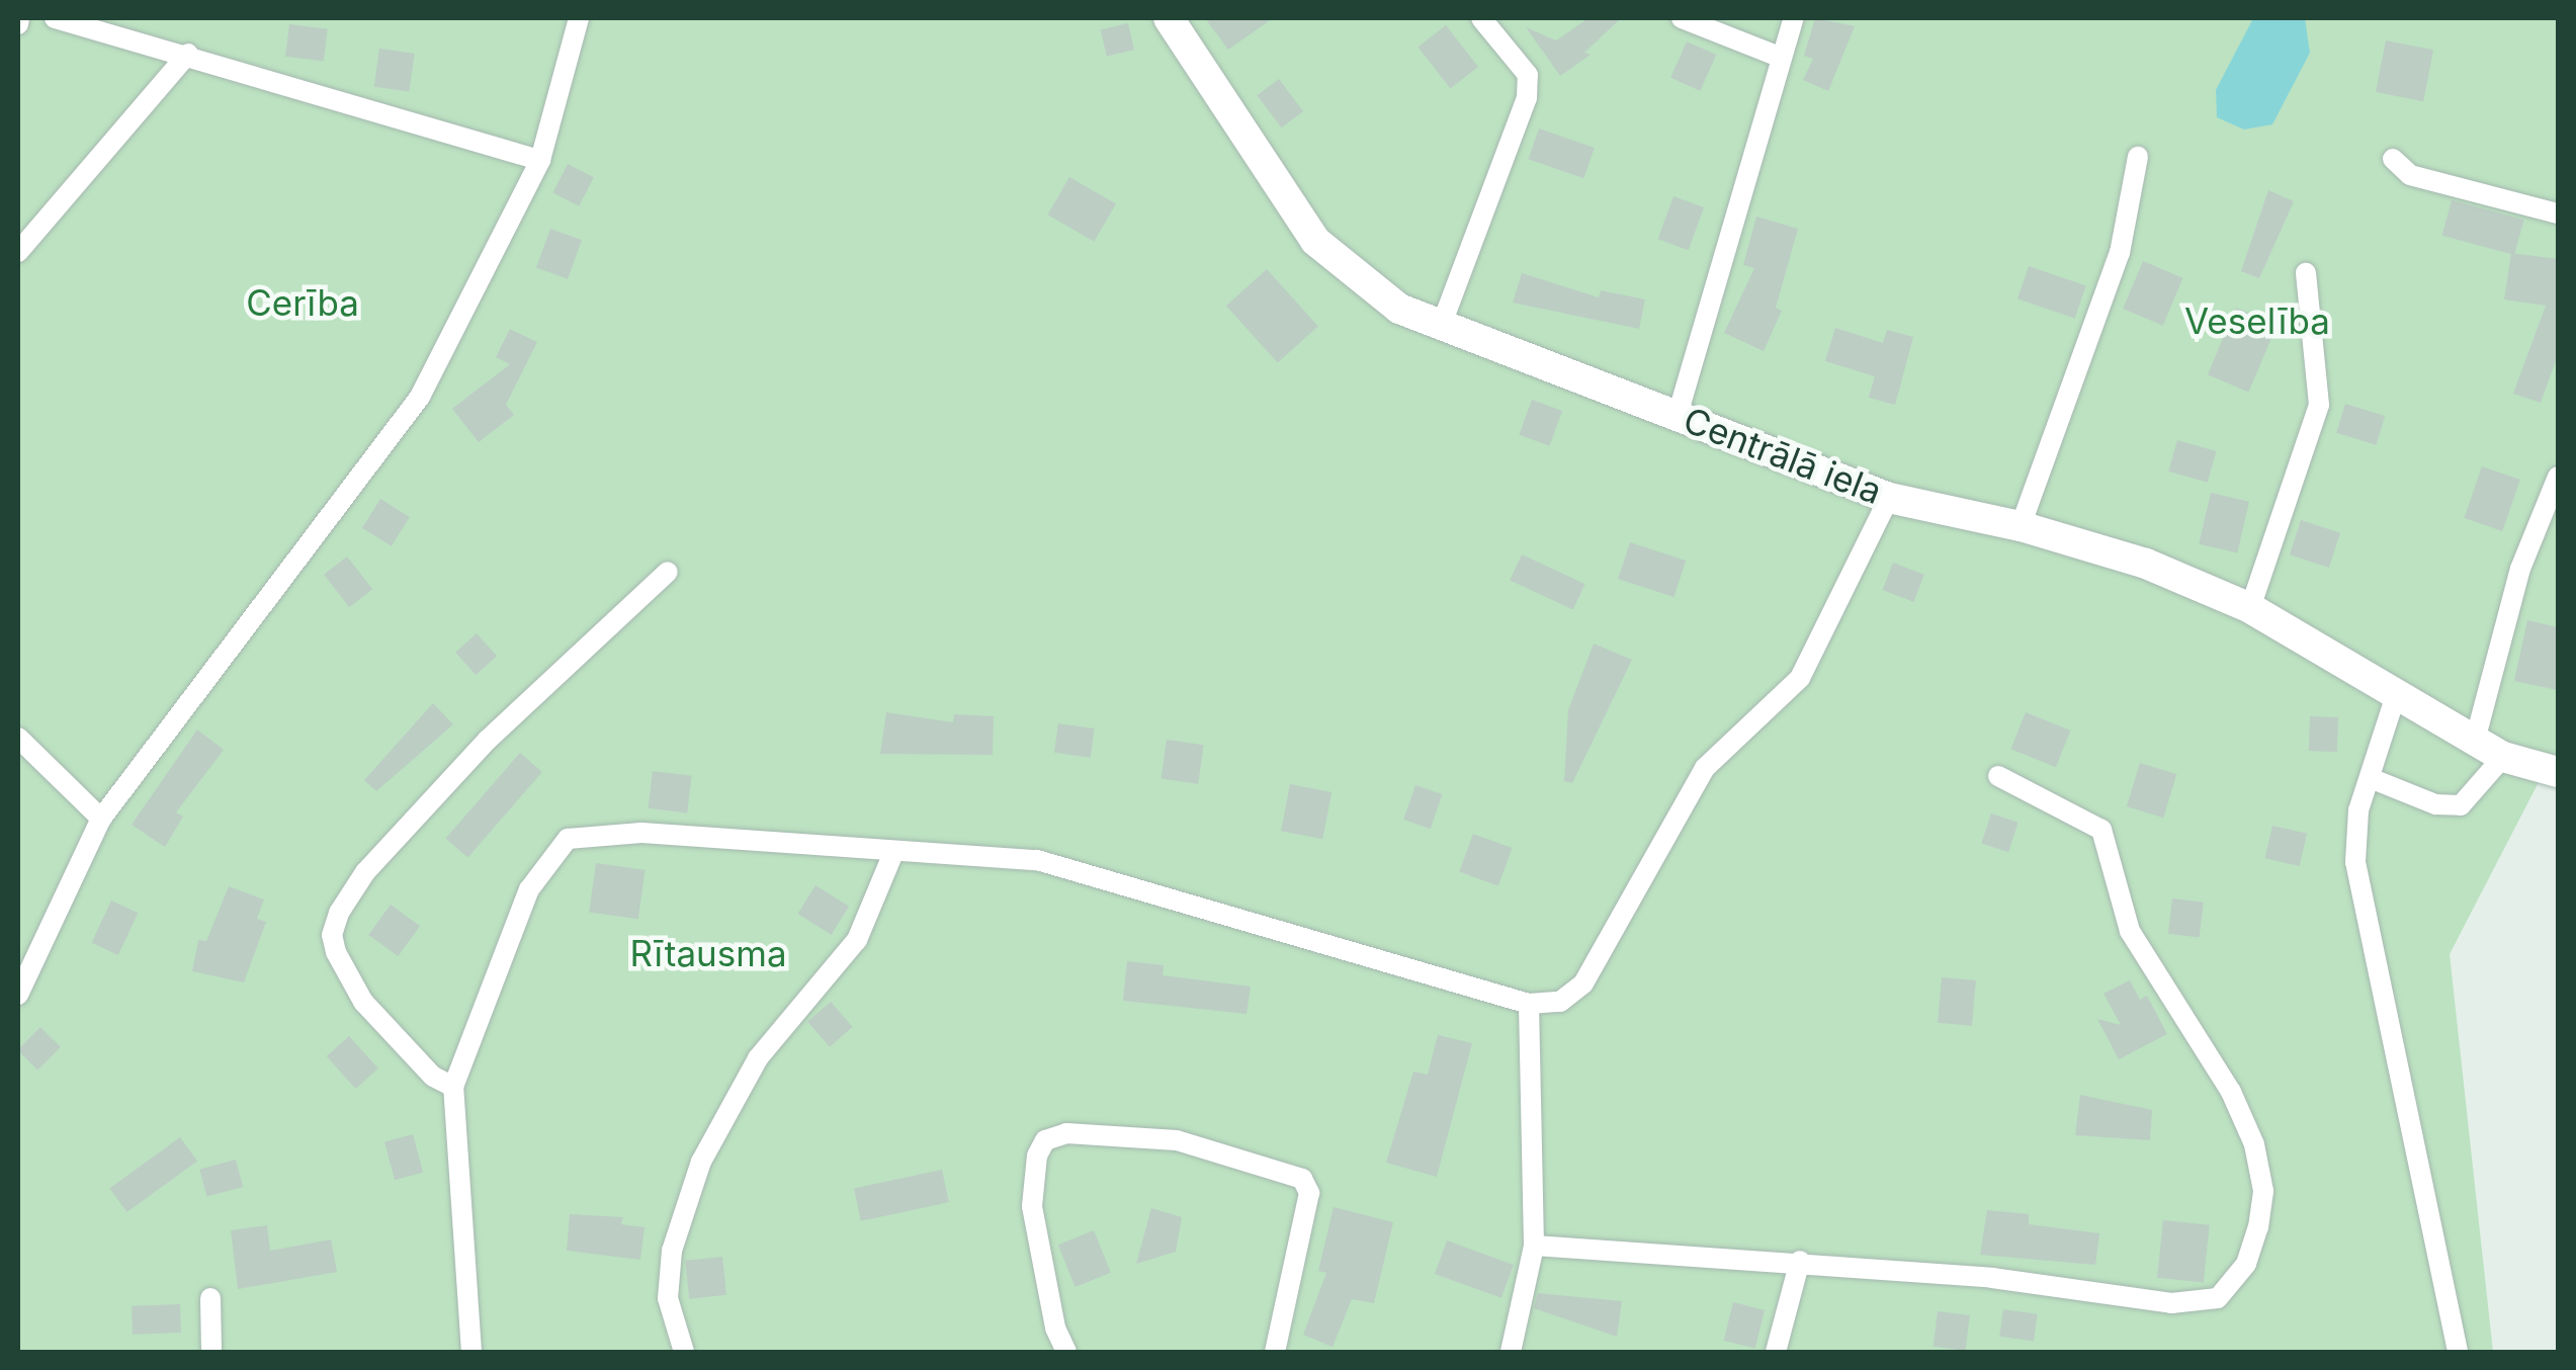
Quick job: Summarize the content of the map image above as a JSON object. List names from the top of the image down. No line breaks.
{"streets":{"street":["Centrālā iela"]},"parks":["Cerība","Veselība","Rītausma"]}
